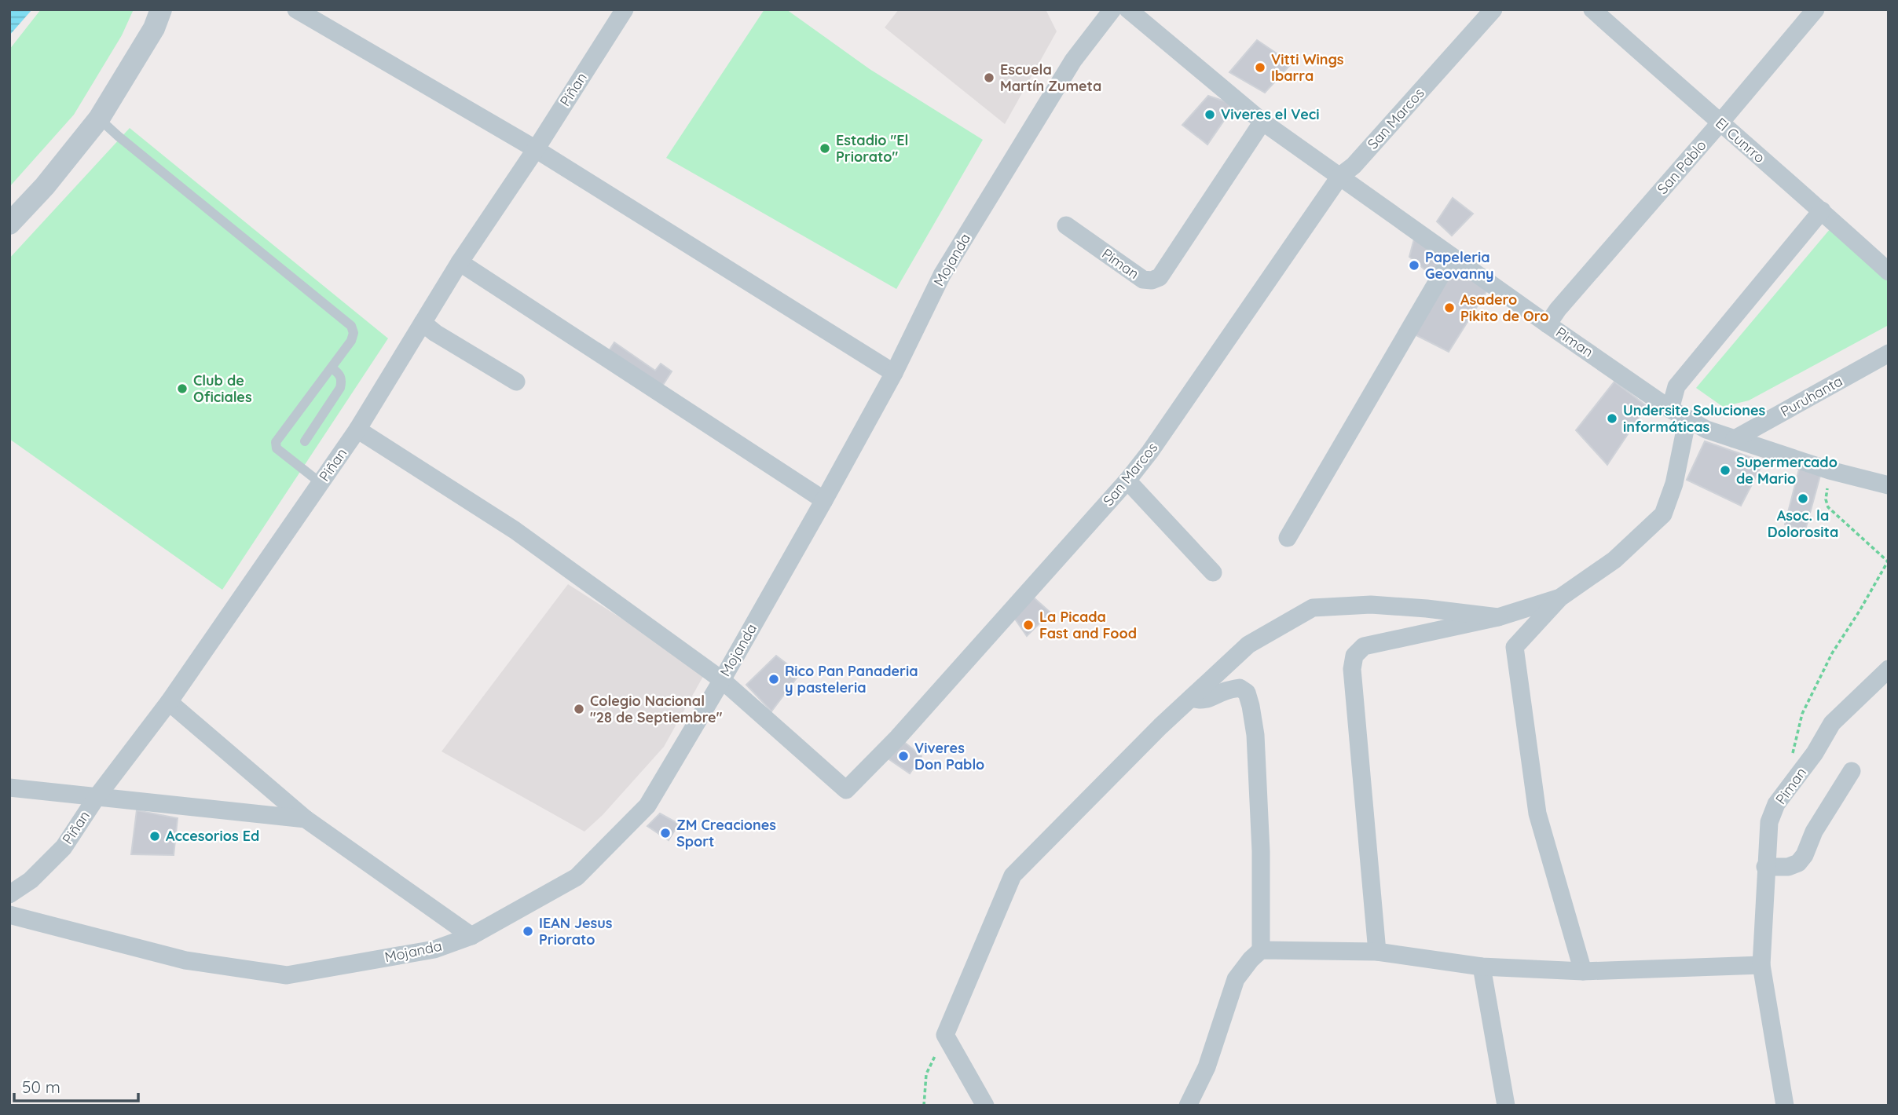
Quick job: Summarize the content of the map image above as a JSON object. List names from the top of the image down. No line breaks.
{"streets":{"street":["Piñan","San Marcos","El Cunrro","San Pablo","Mojanda","Piman","Puruhanta"]},"crossings":[["San Marcos","Mojanda"],["San Marcos","Piman"],["El Cunrro","San Pablo"],["San Pablo","Piman"],["Piman","Puruhanta"]],"places":["Vitti Wings Ibarra","Escuela Martín Zumeta","Viveres el Veci","Estadio \"El Priorato\"","Papeleria Geovanny","Asadero Pikito de Oro","Club de Oficiales","Undersite Soluciones informáticas","Supermercado de Mario","Asoc. la Dolorosita","La Picada Fast and Food","Rico Pan Panaderia y pasteleria","Colegio Nacional \"28 de Septiembre\"","Viveres Don Pablo","ZM Creaciones Sport","Accesorios Ed","IEAN Jesus Priorato"],"scale_bar":"50 m"}
